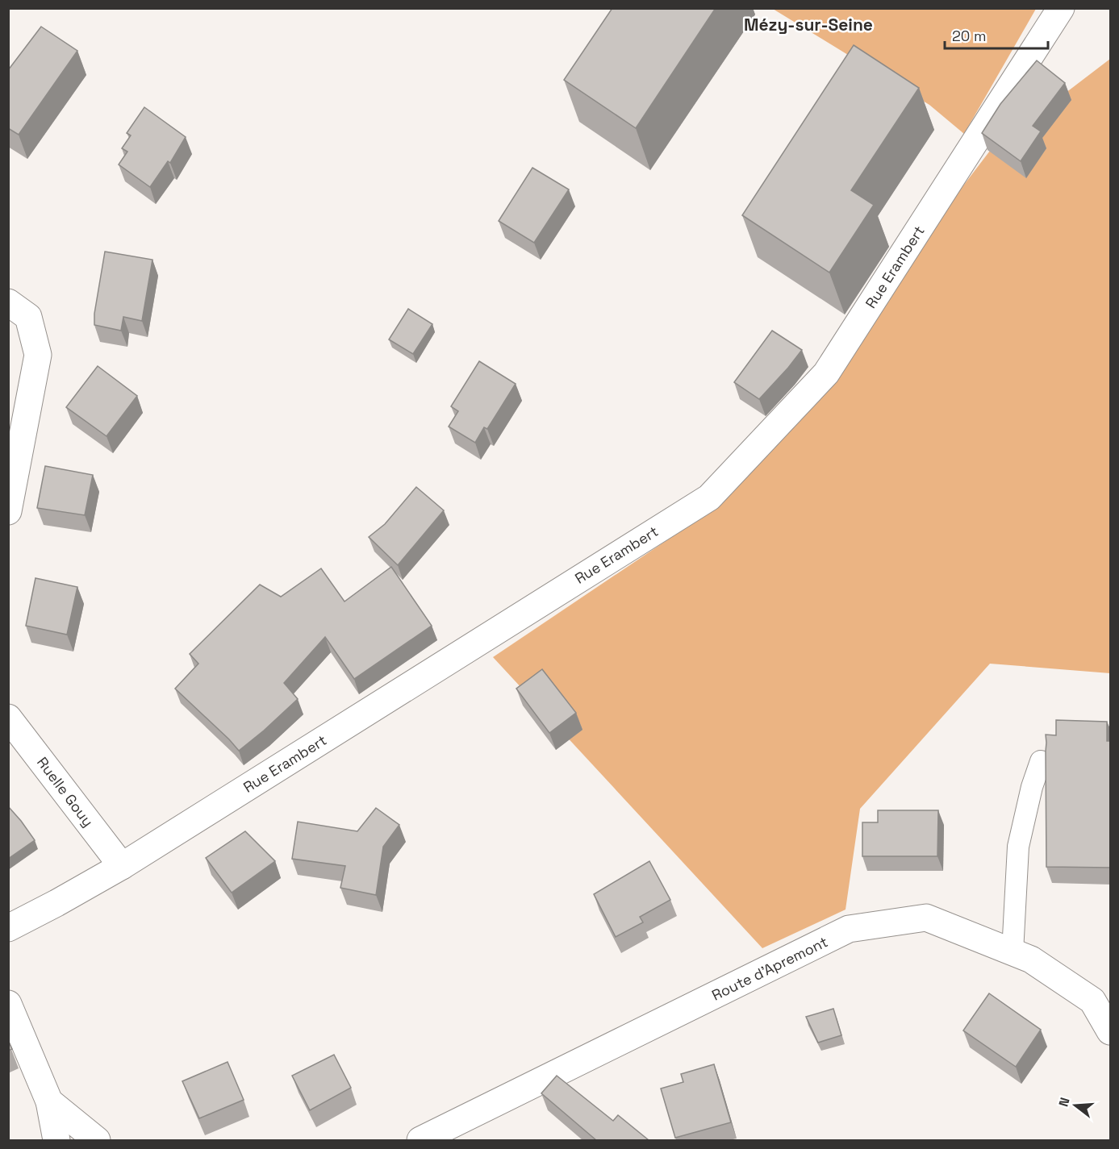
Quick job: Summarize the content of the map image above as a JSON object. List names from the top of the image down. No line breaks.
{"streets":{"street":["Rue Erambert","Ruelle Gouy","Route d'Apremont"]},"crossings":[["Rue Erambert","Ruelle Gouy"]],"districts":["Mézy-sur-Seine"],"scale_bar":"20 m","north":"left"}
